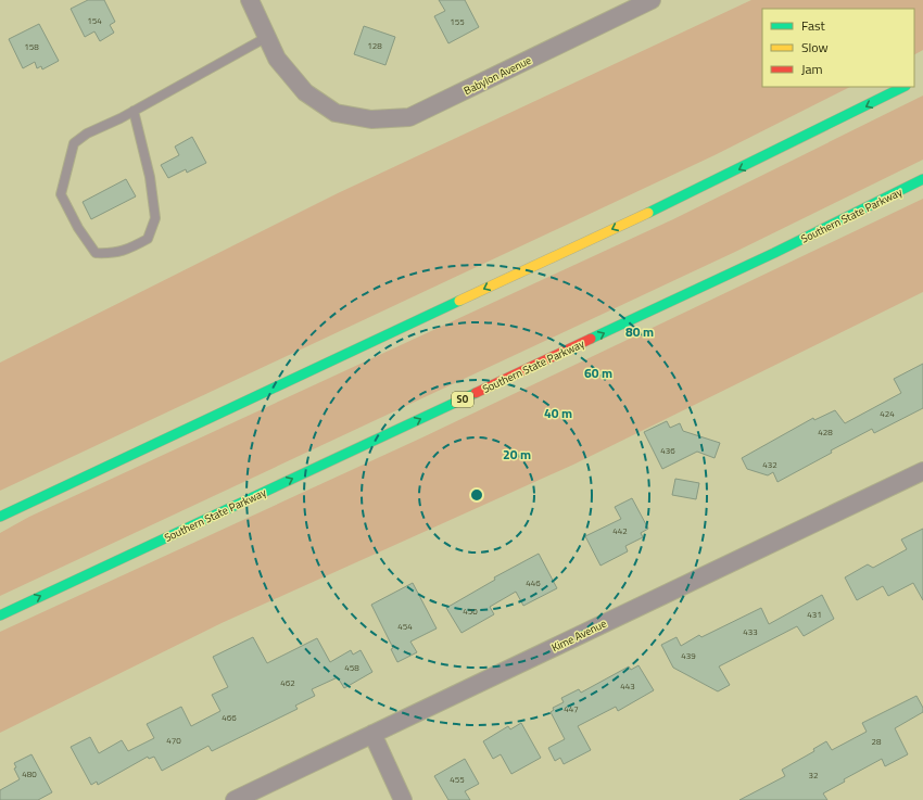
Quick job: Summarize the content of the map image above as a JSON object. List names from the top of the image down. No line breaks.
{"streets":{"highway":["Southern State Parkway","SO"],"street":["Babylon Avenue","Kime Avenue"]},"one_way":["Southern State Parkway"],"house_numbers":["154","155","128","158","424","428","436","432","442","446","450","431","454","433","439","458","462","443","447","466","470","28","480","32","455"],"legend":["Fast","Slow","Jam"],"rings":["80 m","60 m","40 m","20 m"]}
